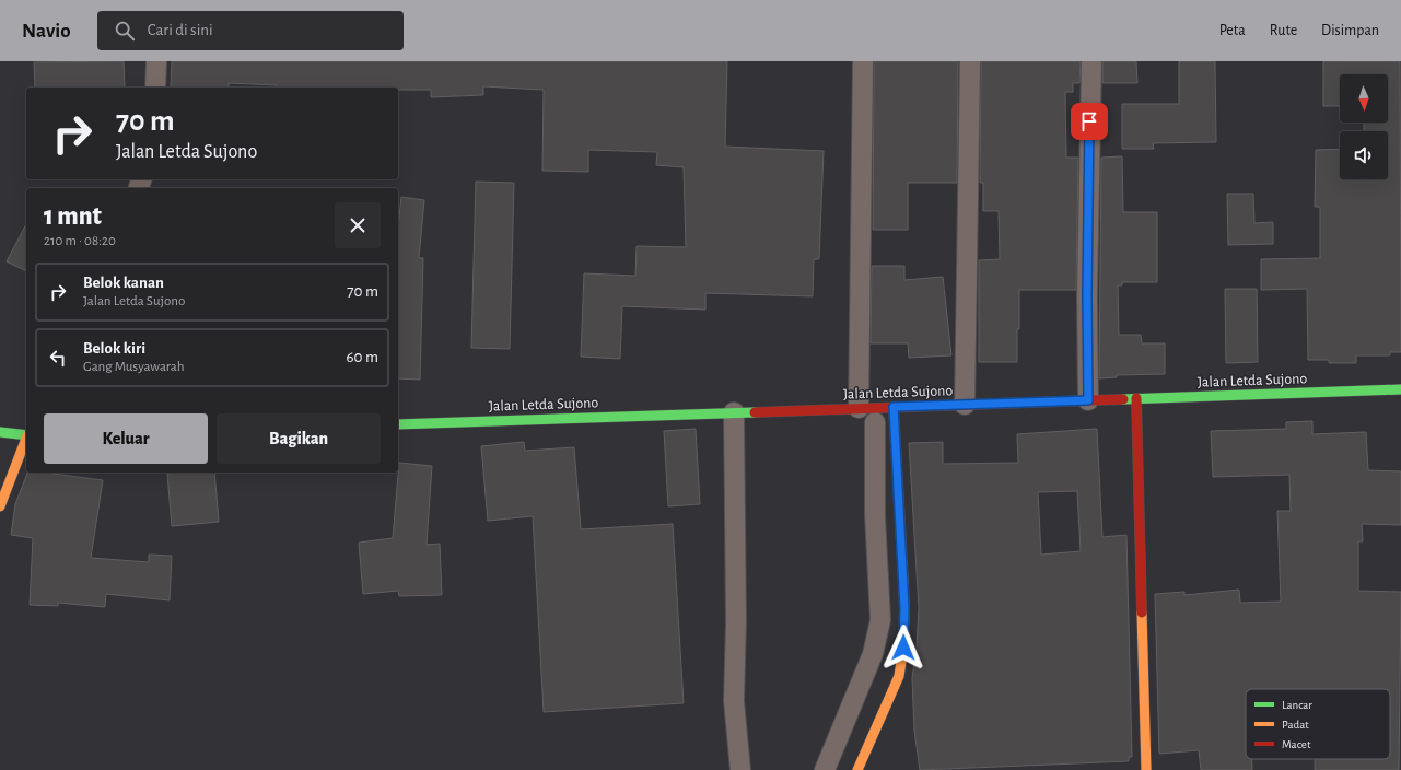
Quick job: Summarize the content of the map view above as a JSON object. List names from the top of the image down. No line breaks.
{"streets":{"main road":["Jalan Letda Sujono"]},"legend":["Lancar","Padat","Macet"],"north":"bottom","page":{"header":"Navio","search":"Cari di sini","nav":["Peta","Rute","Disimpan"],"turn":["70 m","Jalan Letda Sujono"],"heading":["1 mnt","210 m · 08:20"],"list":[{"name":"Belok kanan","note":"Jalan Letda Sujono","value":"70 m"},{"name":"Belok kiri","note":"Gang Musyawarah","value":"60 m"}],"buttons":["Keluar","Bagikan"]}}
